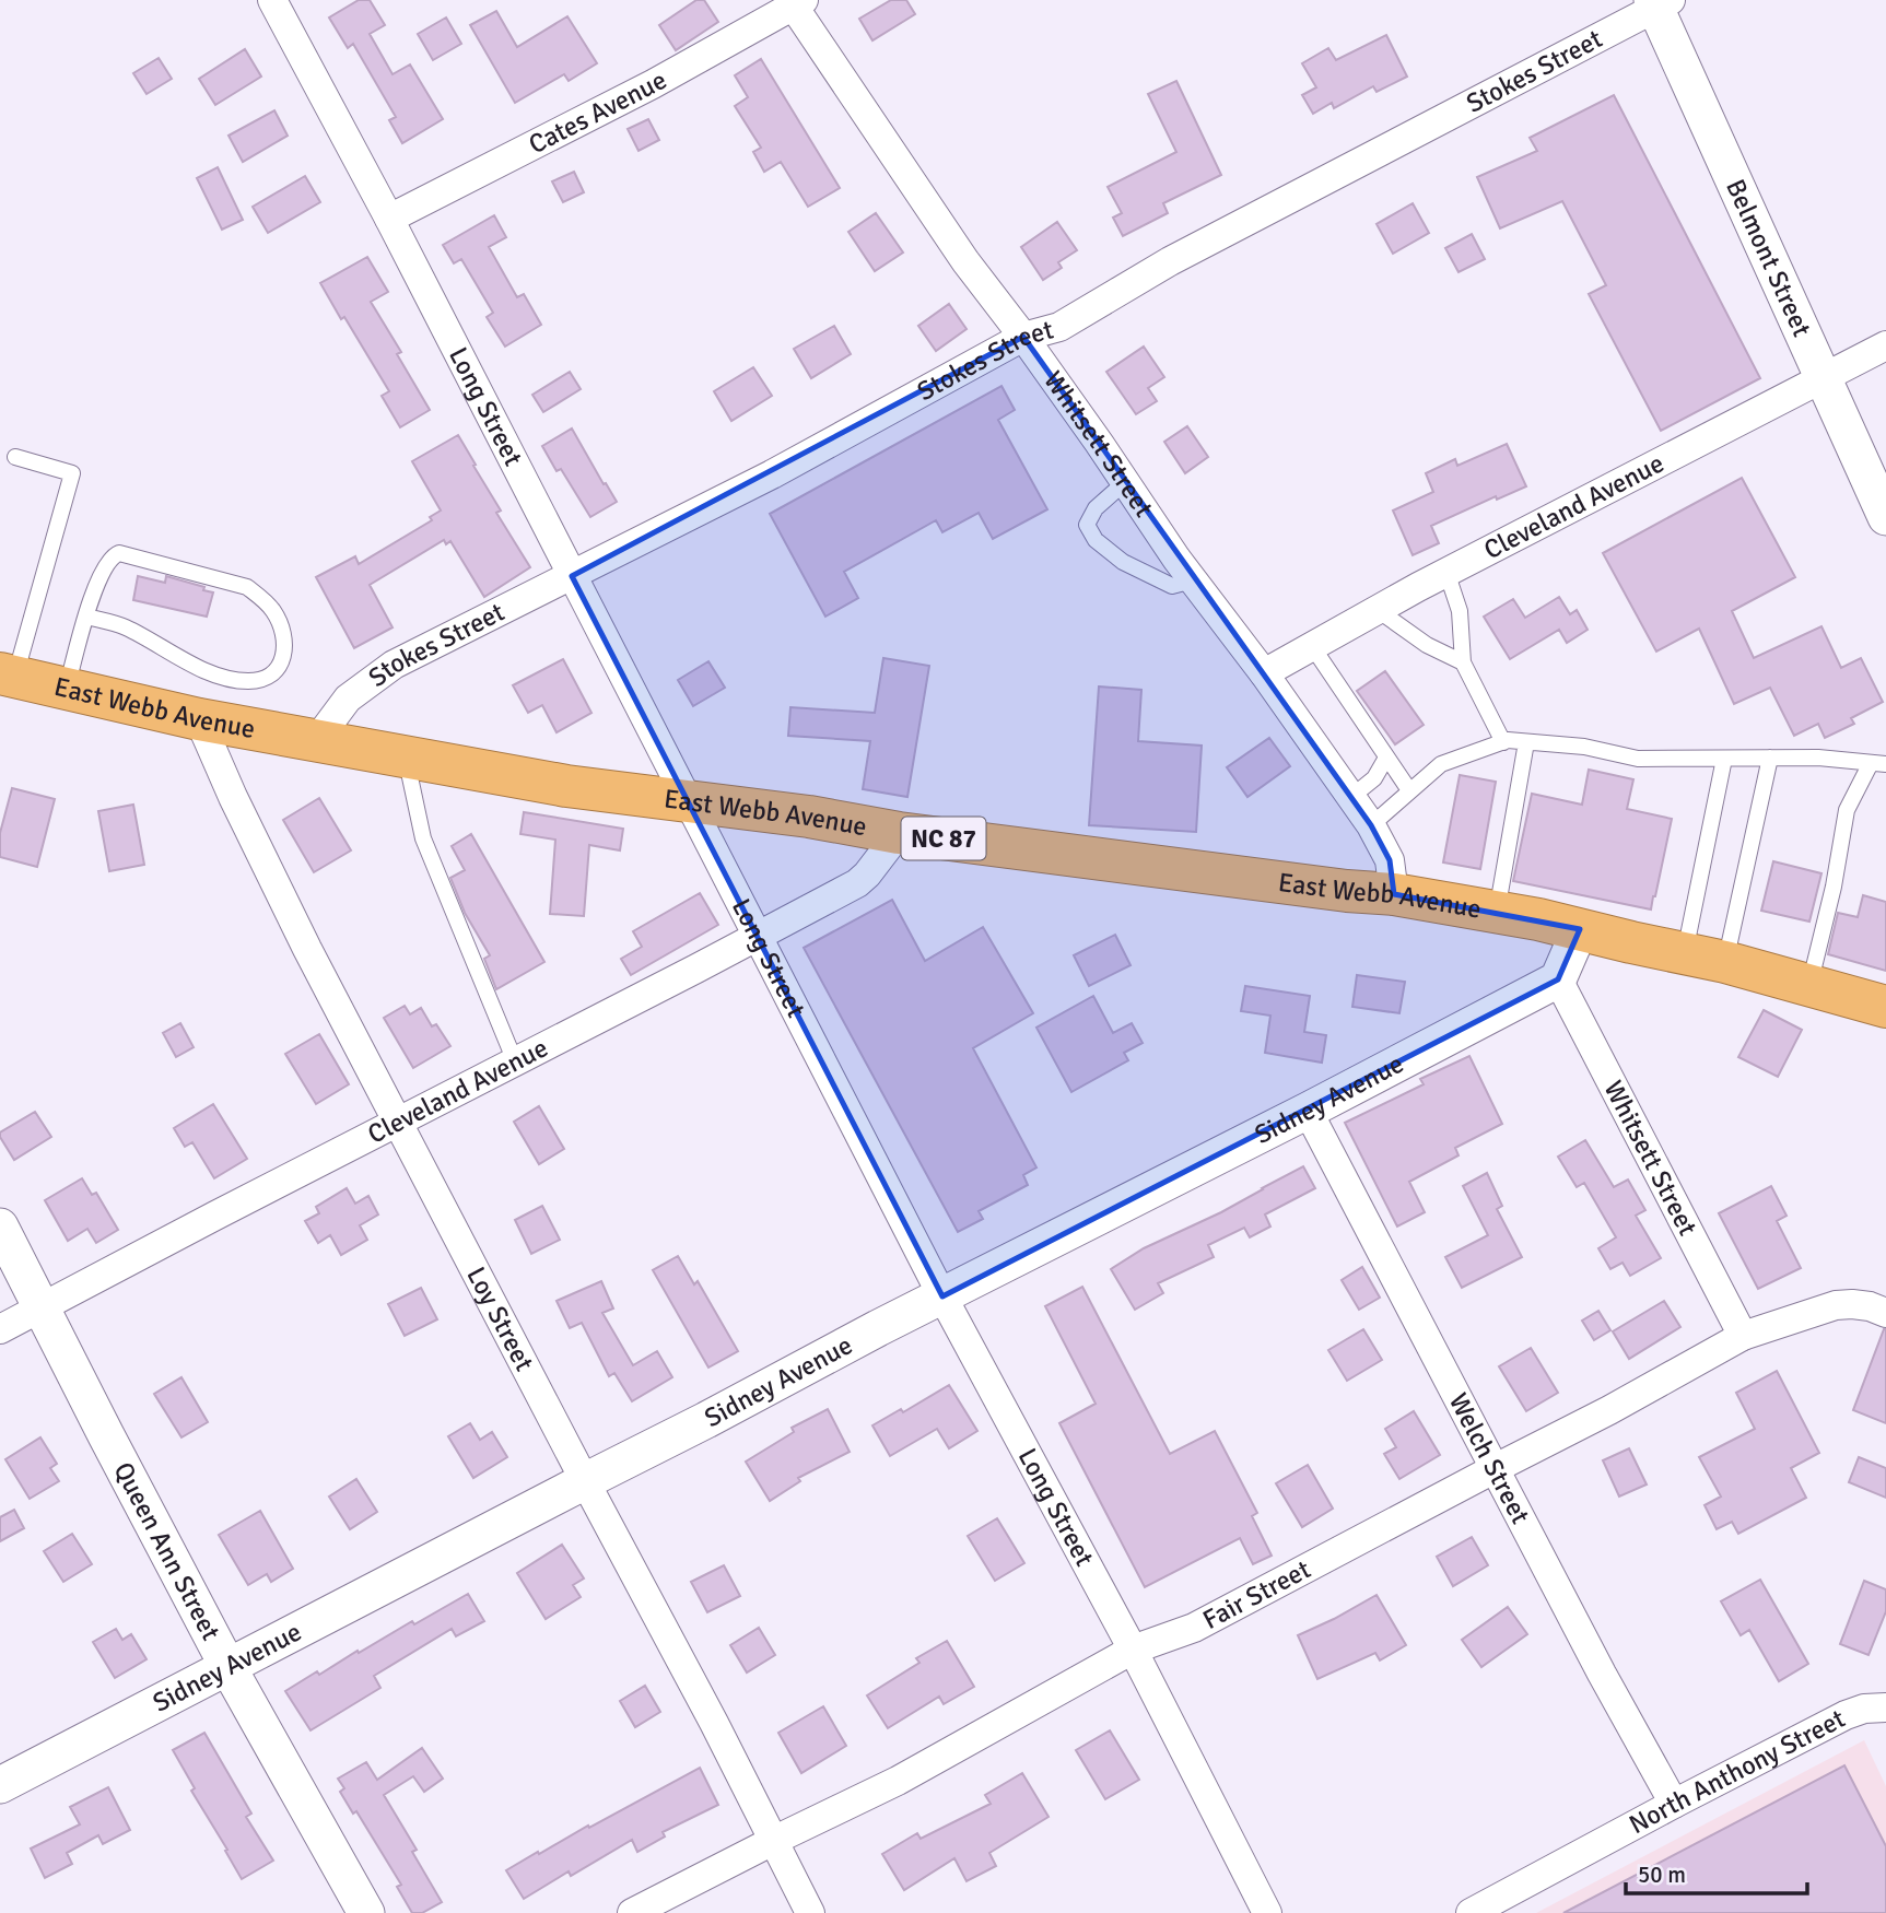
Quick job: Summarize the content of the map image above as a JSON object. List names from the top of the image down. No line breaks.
{"streets":{"highway":["East Webb Avenue","NC 87"],"street":["Stokes Street","Cates Avenue","Belmont Street","Long Street","Whitsett Street","Cleveland Avenue","Sidney Avenue","Loy Street","Welch Street","Queen Ann Street","Fair Street","North Anthony Street"]},"crossings":[["Stokes Street","Belmont Street"],["Stokes Street","Long Street"],["Stokes Street","Whitsett Street"],["Stokes Street","East Webb Avenue"],["Cates Avenue","Long Street"],["Cates Avenue","Whitsett Street"],["Belmont Street","Cleveland Avenue"],["Long Street","Cleveland Avenue"],["Long Street","East Webb Avenue"],["Long Street","Sidney Avenue"],["Long Street","Fair Street"],["Whitsett Street","Cleveland Avenue"],["Whitsett Street","East Webb Avenue"],["Whitsett Street","Sidney Avenue"],["Whitsett Street","Fair Street"],["Cleveland Avenue","East Webb Avenue"],["Cleveland Avenue","Loy Street"],["Cleveland Avenue","Queen Ann Street"],["East Webb Avenue","Loy Street"],["Sidney Avenue","Loy Street"],["Sidney Avenue","Welch Street"],["Sidney Avenue","Queen Ann Street"],["Loy Street","Fair Street"],["Welch Street","Fair Street"],["Welch Street","North Anthony Street"]],"scale_bar":"50 m"}
